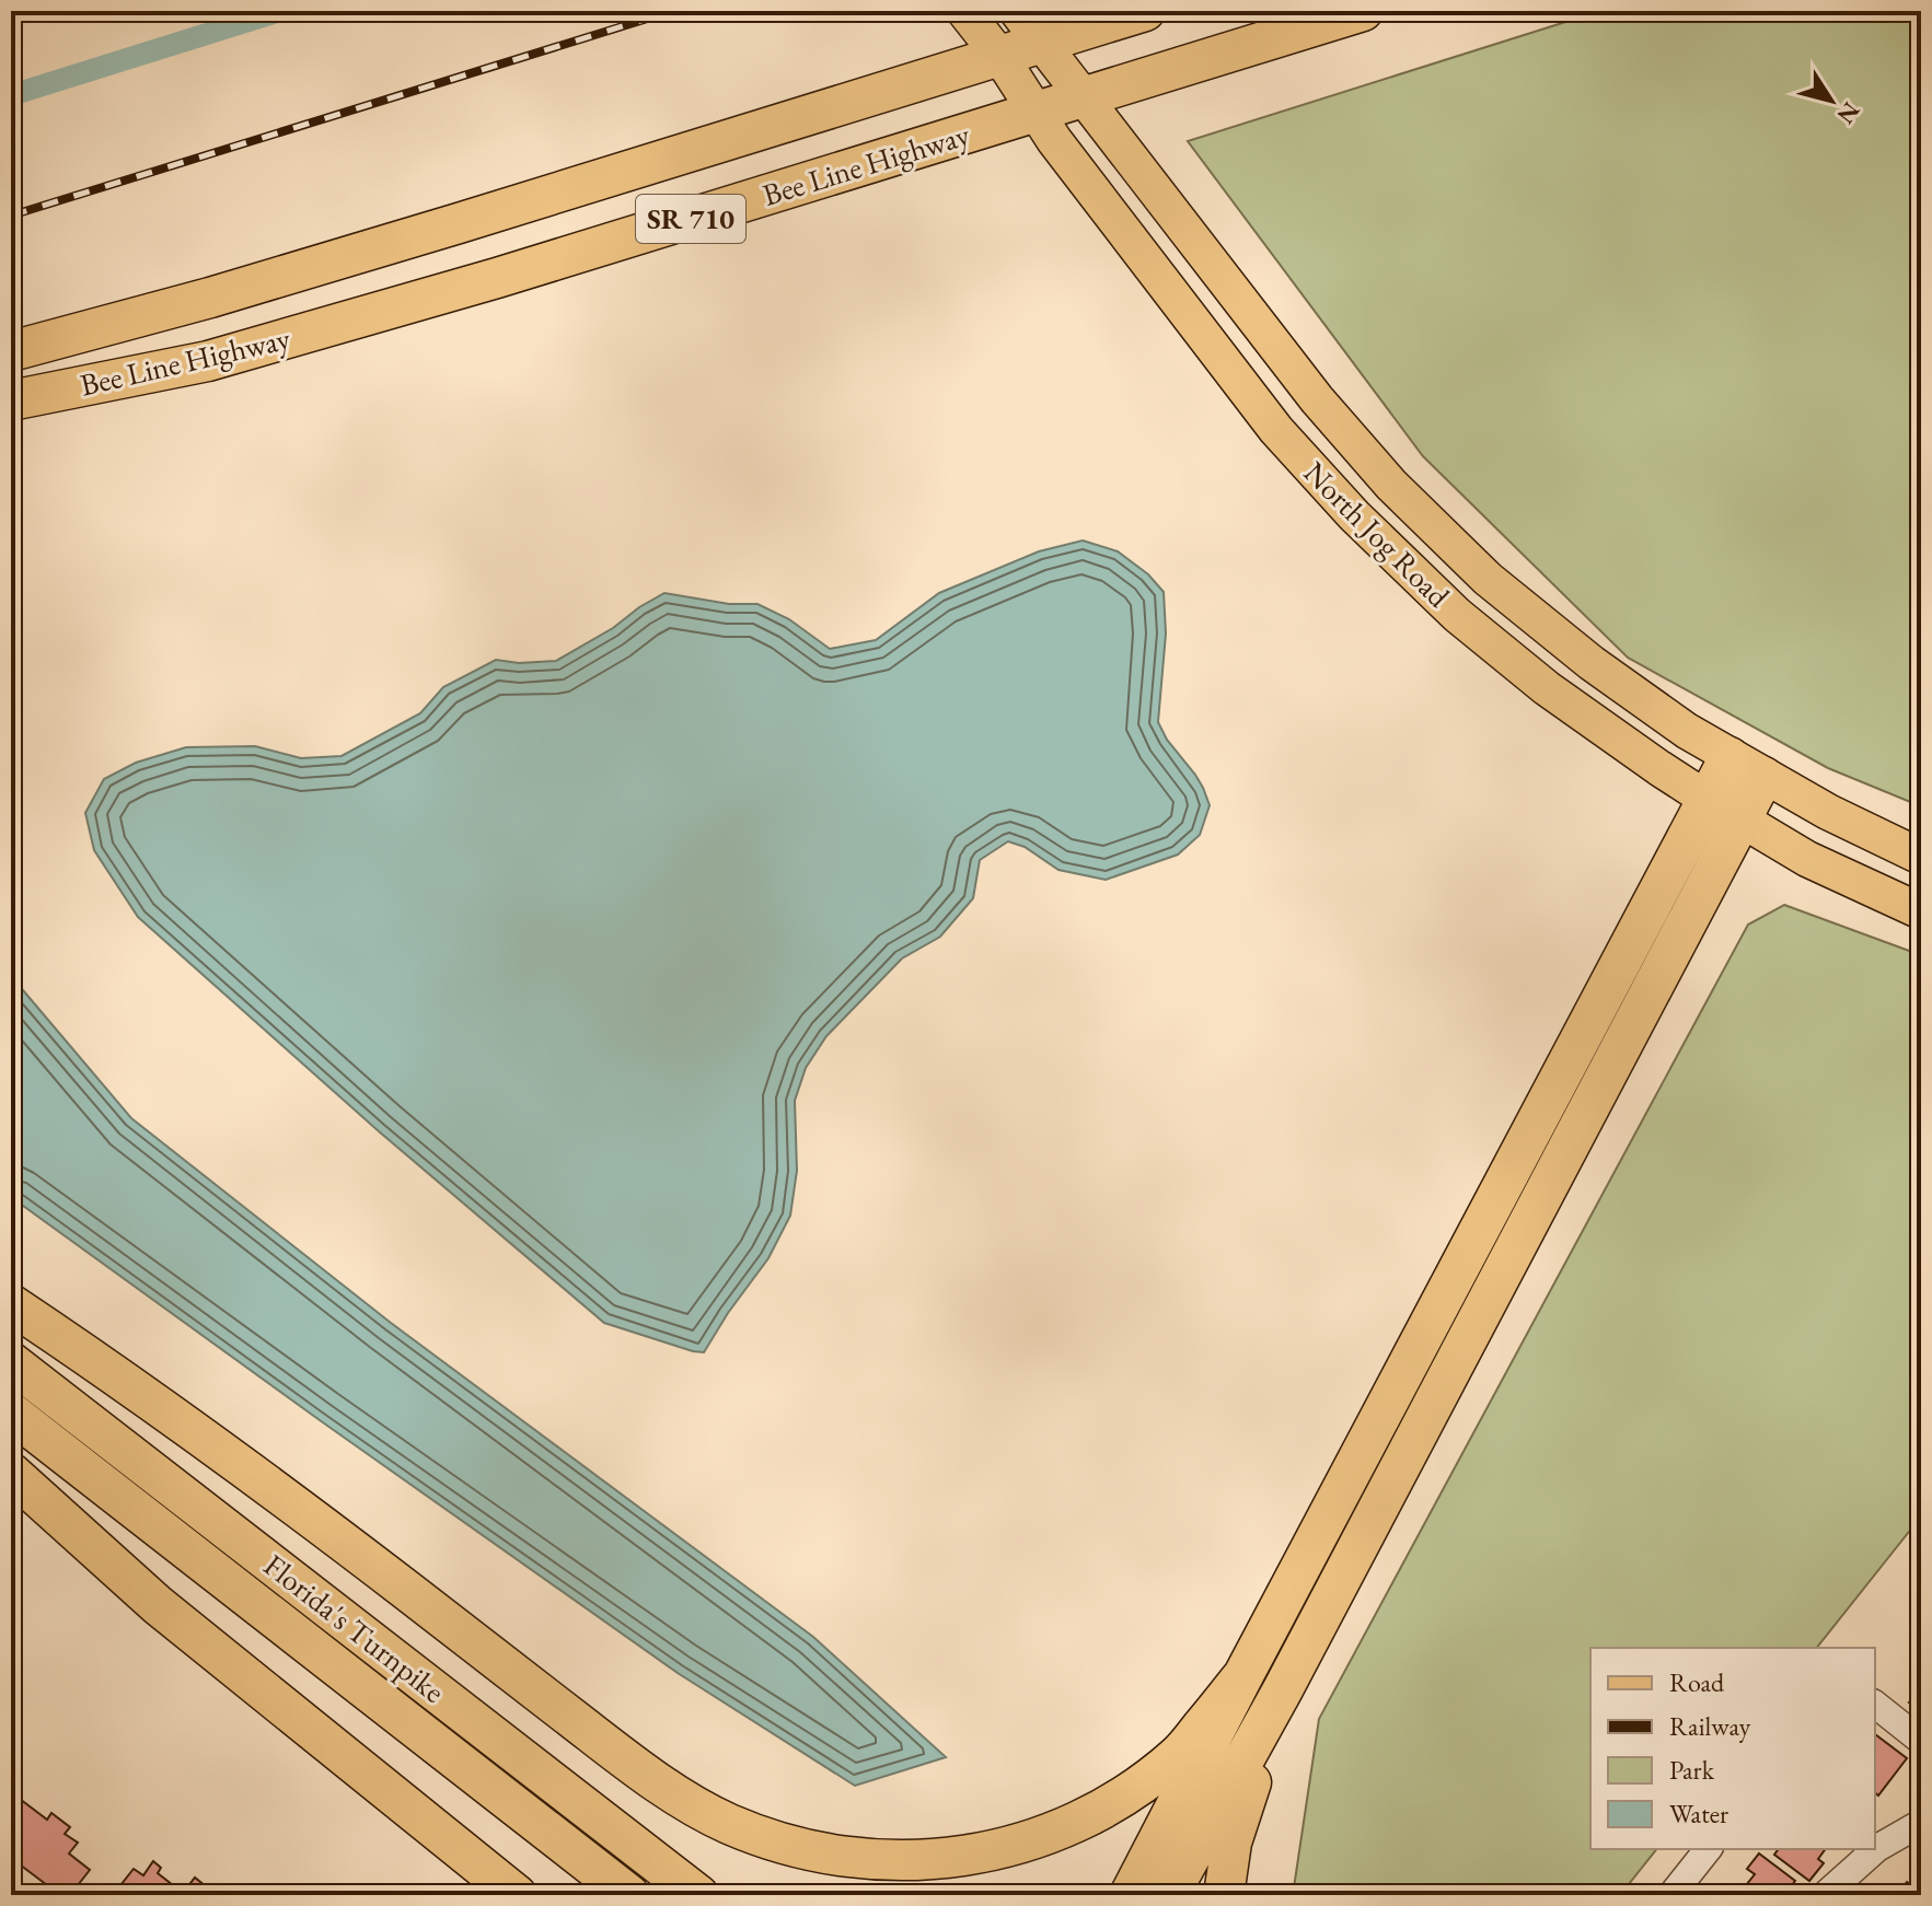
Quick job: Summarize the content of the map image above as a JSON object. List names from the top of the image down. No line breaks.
{"streets":{"highway":["Bee Line Highway","SR 710","Florida's Turnpike"],"main road":["North Jog Road"]},"crossings":[["Bee Line Highway","North Jog Road"]],"legend":["Road","Railway","Park","Water"],"north":"bottom right"}
